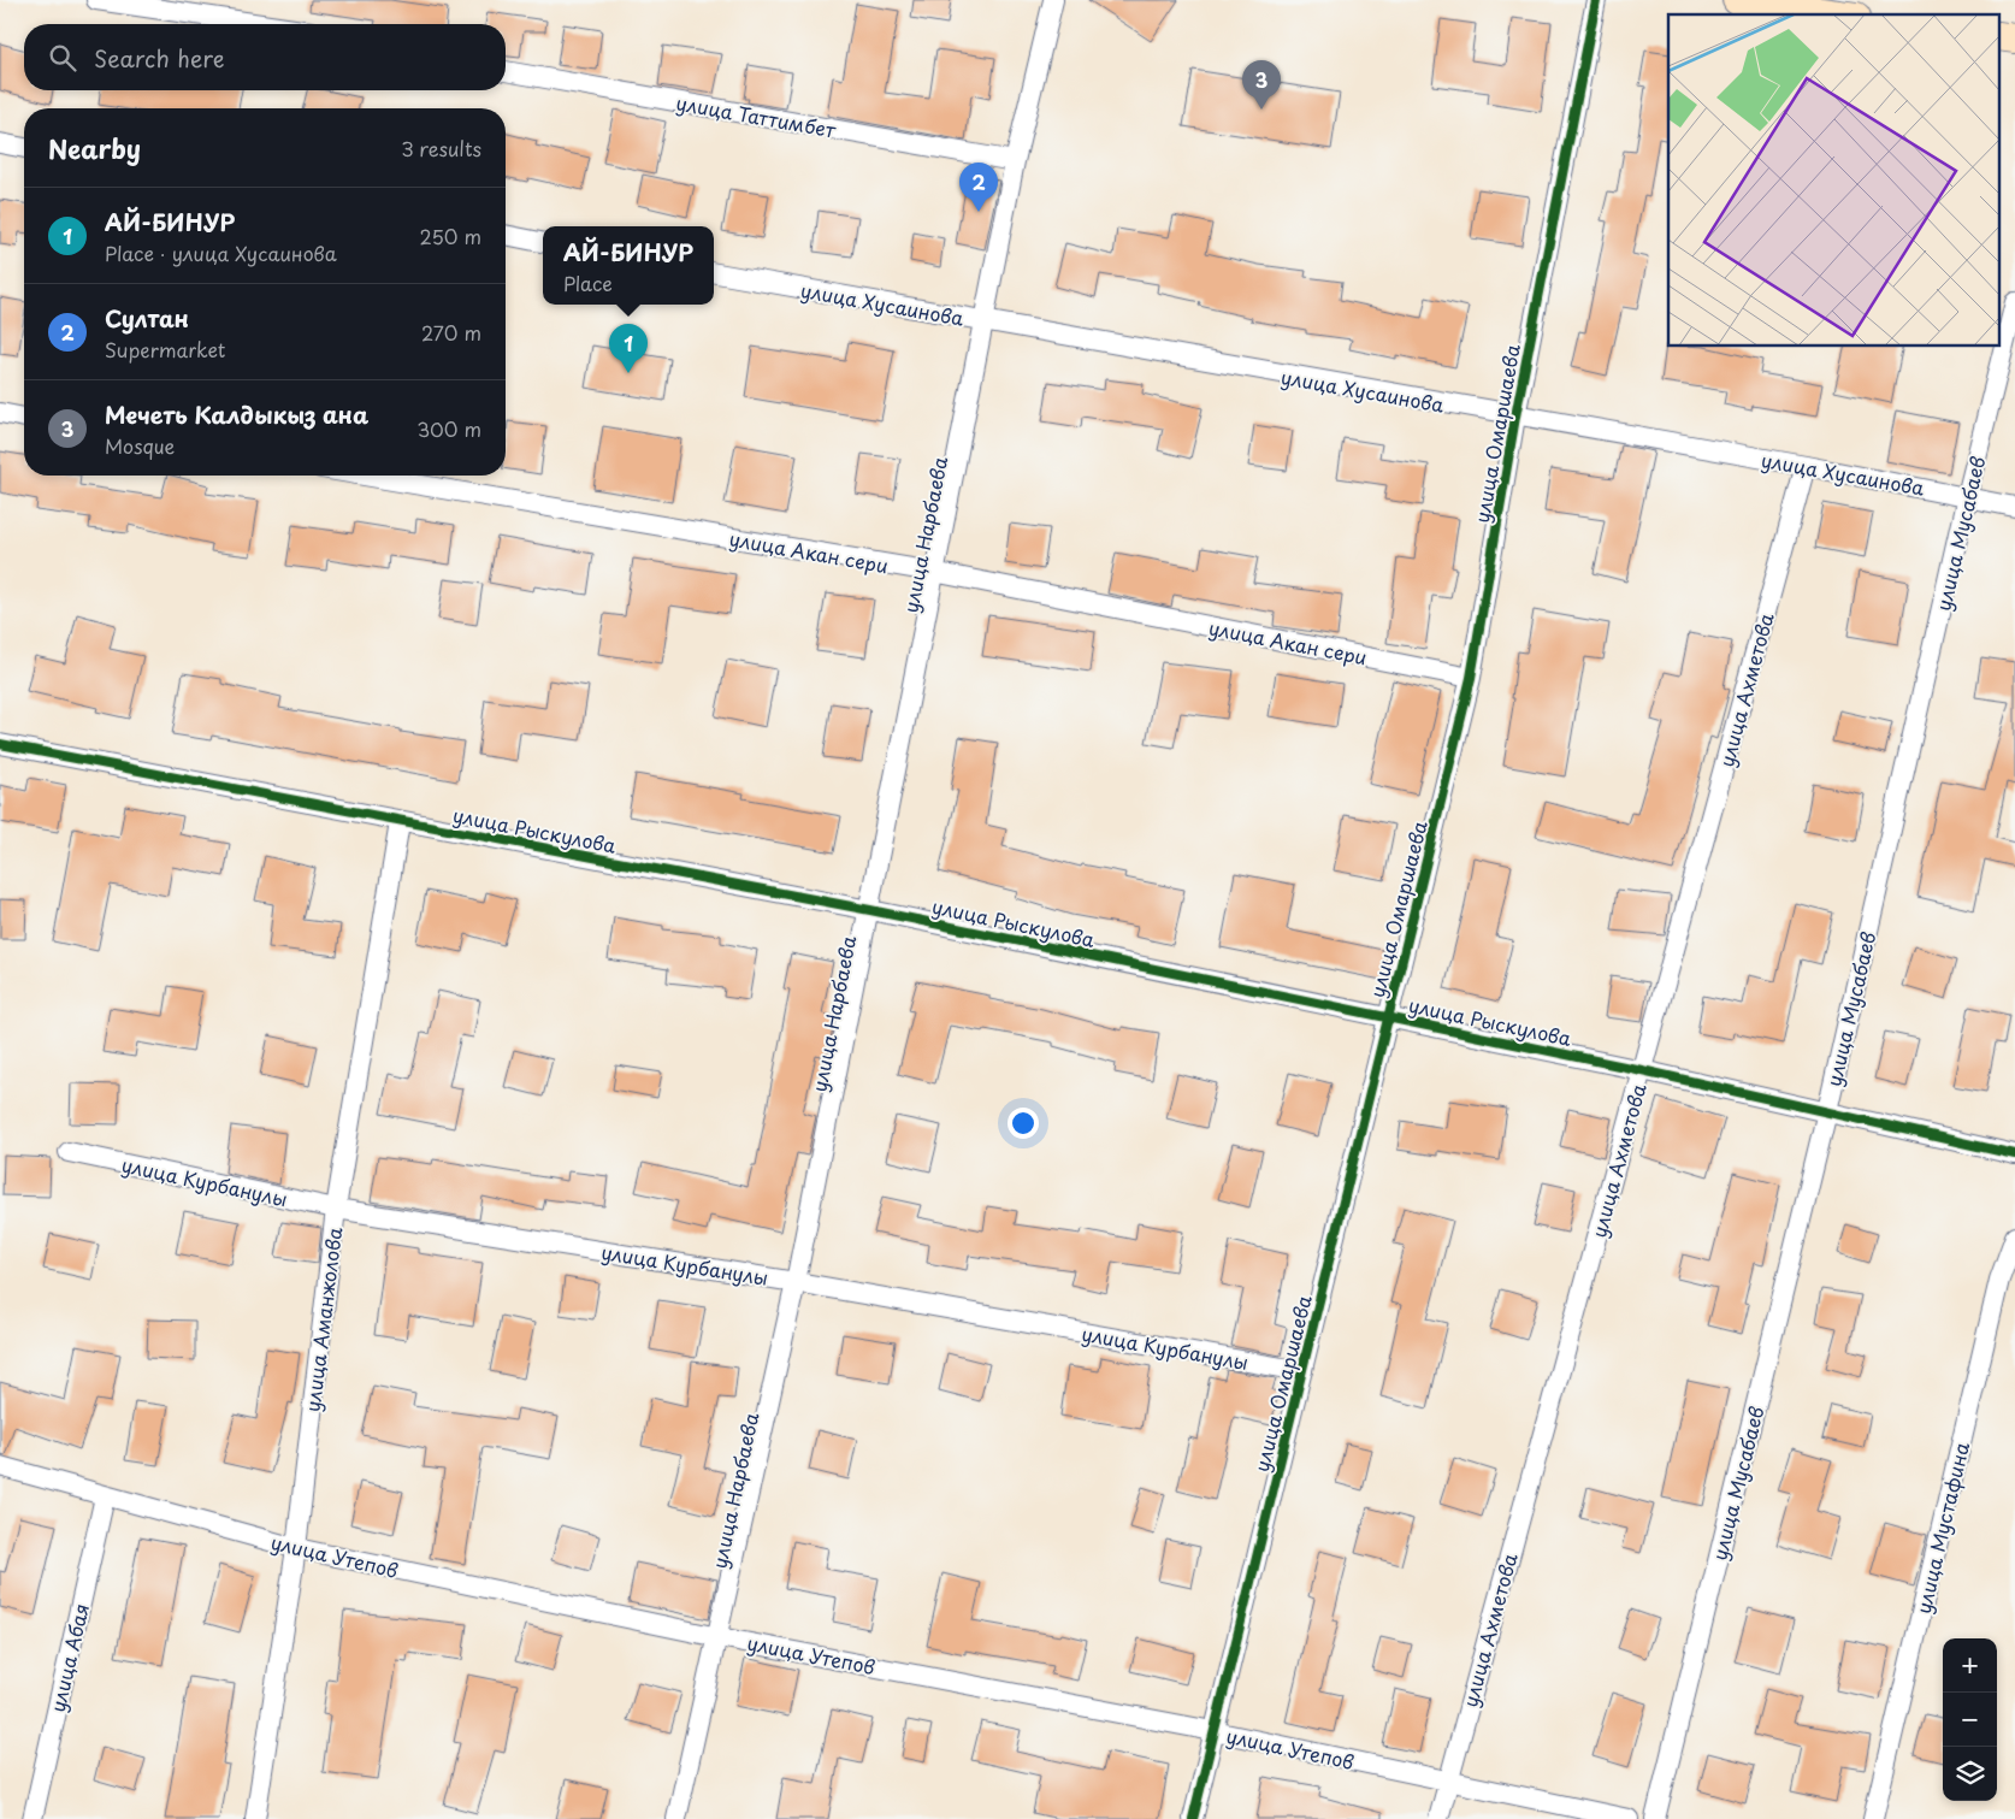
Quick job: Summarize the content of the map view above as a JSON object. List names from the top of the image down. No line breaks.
{"streets":{"street":["улица Таттимбет","улица Хусаинова","улица Омаршаева","улица Мусабаев","улица Нарбаева","улица Акан сери","улица Ахметова","улица Рыскулова","улица Курбанулы","улица Аманжолова","улица Мустафина","улица Утепов","улица Абая"]},"crossings":[["улица Таттимбет","улица Нарбаева"],["улица Хусаинова","улица Омаршаева"],["улица Хусаинова","улица Мусабаев"],["улица Хусаинова","улица Нарбаева"],["улица Хусаинова","улица Ахметова"],["улица Омаршаева","улица Акан сери"],["улица Омаршаева","улица Рыскулова"],["улица Омаршаева","улица Курбанулы"],["улица Омаршаева","улица Утепов"],["улица Мусабаев","улица Рыскулова"],["улица Нарбаева","улица Акан сери"],["улица Нарбаева","улица Рыскулова"],["улица Нарбаева","улица Курбанулы"],["улица Нарбаева","улица Утепов"],["улица Ахметова","улица Рыскулова"],["улица Ахметова","улица Утепов"],["улица Рыскулова","улица Аманжолова"],["улица Курбанулы","улица Аманжолова"],["улица Аманжолова","улица Утепов"],["улица Утепов","улица Абая"]],"page":{"search":"Search here","pins":["3","2","1"],"heading":["Nearby","3 results"],"list":[{"mark":"1","name":"АЙ-БИНУР","note":"Place · улица Хусаинова","value":"250 m"},{"mark":"2","name":"Султан","note":"Supermarket","value":"270 m"},{"mark":"3","name":"Мечеть Калдыкыз ана","note":"Mosque","value":"300 m"}],"popup":["АЙ-БИНУР","Place"],"map_buttons":["+","−"]}}
